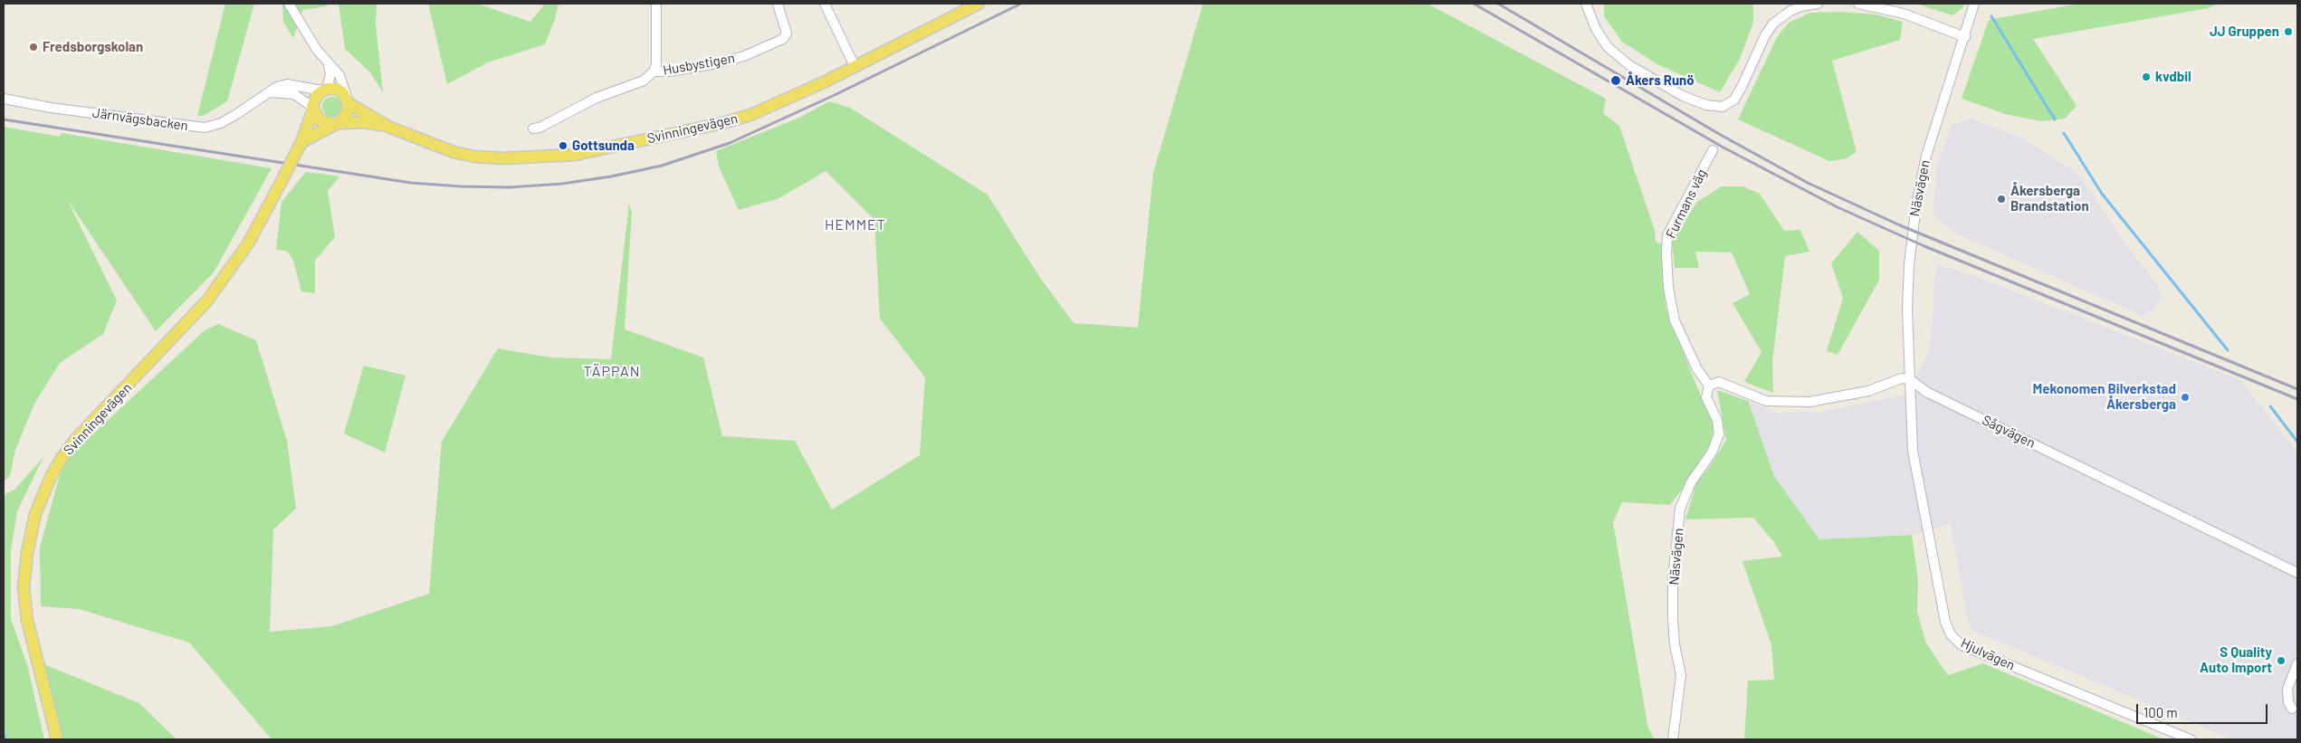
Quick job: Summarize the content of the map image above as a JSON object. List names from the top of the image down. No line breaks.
{"streets":{"main road":["Svinningevägen"],"street":["Husbystigen","Järnvägsbacken","Näsvägen","Furmans väg","Sågvägen","Hjulvägen"]},"crossings":[["Järnvägsbacken","Svinningevägen"],["Näsvägen","Furmans väg"],["Näsvägen","Sågvägen"],["Näsvägen","Hjulvägen"],["Sågvägen","Hjulvägen"]],"districts":["HEMMET","TÄPPAN"],"places":["JJ Gruppen","Fredsborgskolan","kvdbil","Åkers Runö","Gottsunda","Åkersberga Brandstation","Mekonomen Bilverkstad Åkersberga","S Quality Auto Import"],"scale_bar":"100 m"}
